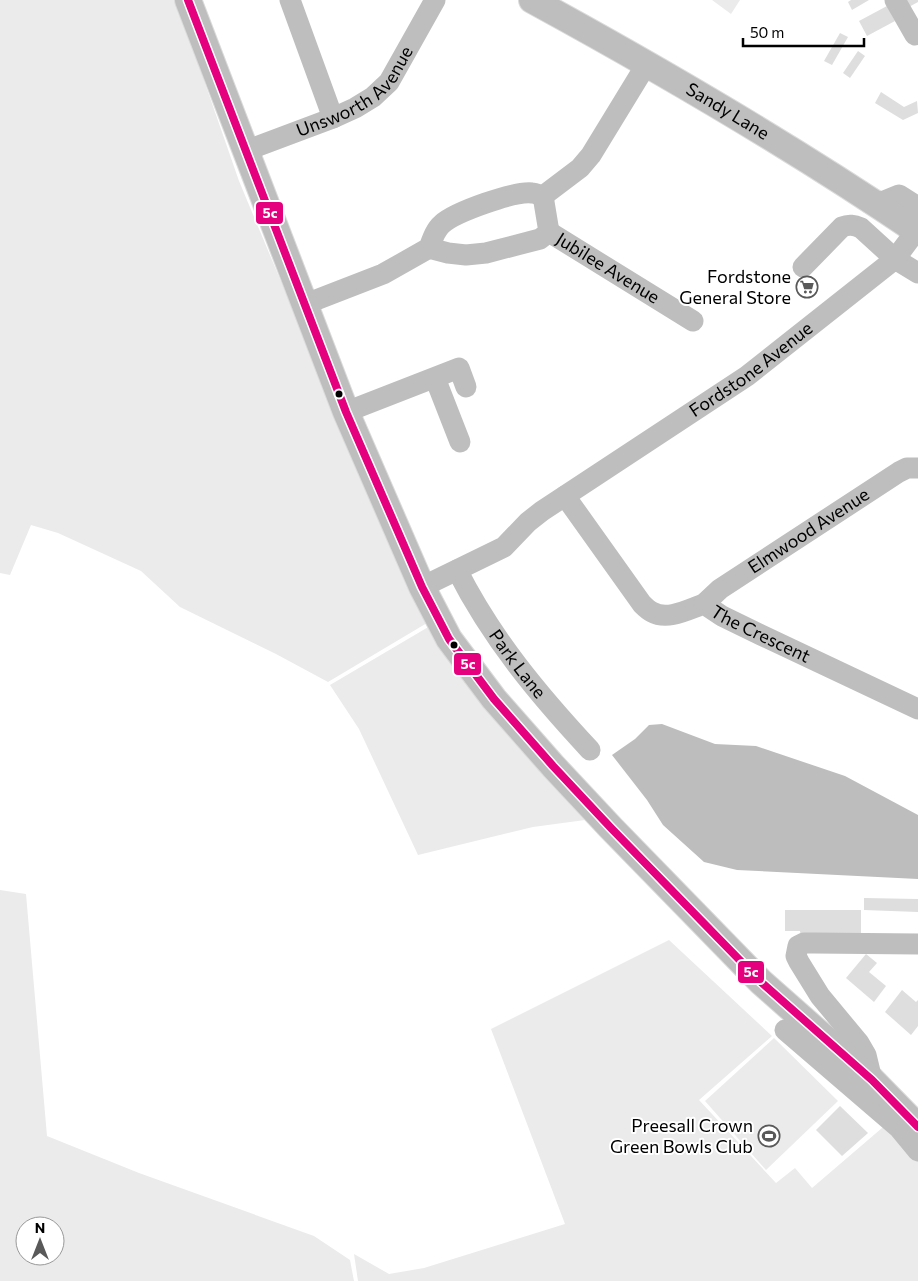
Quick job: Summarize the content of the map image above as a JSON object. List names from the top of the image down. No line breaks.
{"streets":{"main road":["Sandy Lane"],"street":["Unsworth Avenue","Jubilee Avenue","Fordstone Avenue","Elmwood Avenue","The Crescent","Park Lane"]},"crossings":[["Sandy Lane","Fordstone Avenue"],["Fordstone Avenue","The Crescent"],["Fordstone Avenue","Park Lane"],["Elmwood Avenue","The Crescent"]],"places":{"supermarket":["Fordstone General Store"],"sports":["Preesall Crown Green Bowls Club"]},"lines":["transit line 5c"],"scale_bar":"50 m","north":"top"}
